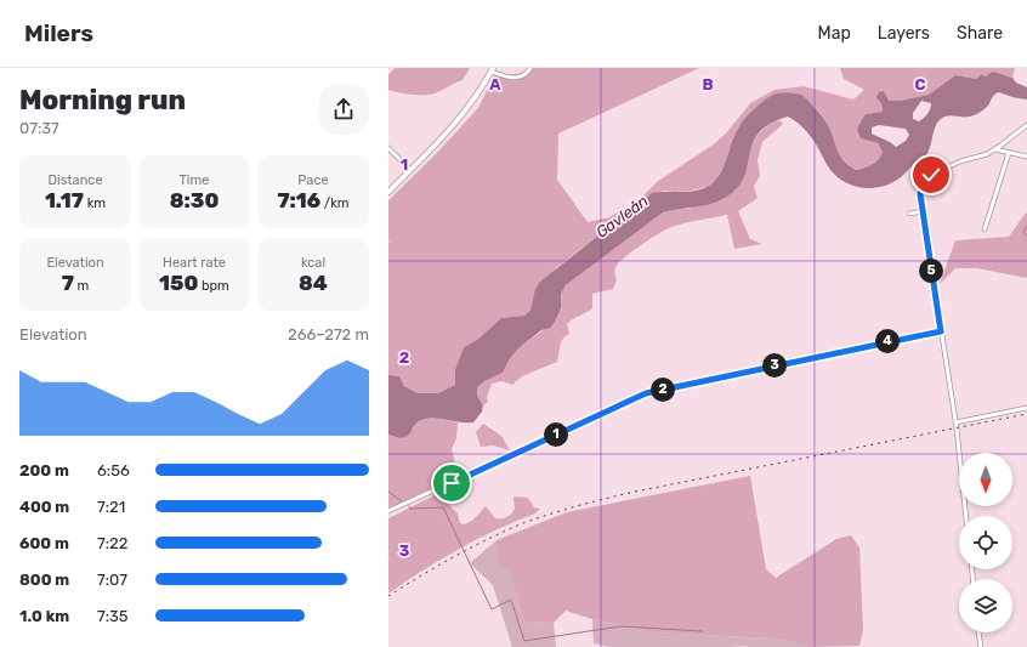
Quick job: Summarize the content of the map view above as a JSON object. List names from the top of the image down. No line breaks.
{"water":["Gavleån"],"north":"bottom","page":{"header":"Milers","nav":["Map","Layers","Share"],"heading":["Morning run","07:37"],"stats":[["Distance","1.17 km"],["Time","8:30"],["Pace","7:16 /km"],["Elevation","7 m"],["Heart rate","150 bpm"],["kcal","84"]],"pins":["5","4","3","2","1"],"chart":["Elevation","266–272 m"],"list":[{"name":"200 m","note":"6:56"},{"name":"400 m","note":"7:21"},{"name":"600 m","note":"7:22"},{"name":"800 m","note":"7:07"},{"name":"1.0 km","note":"7:35"}]},"grid":{"columns":["A","B","C"],"rows":["1","2","3"]}}
